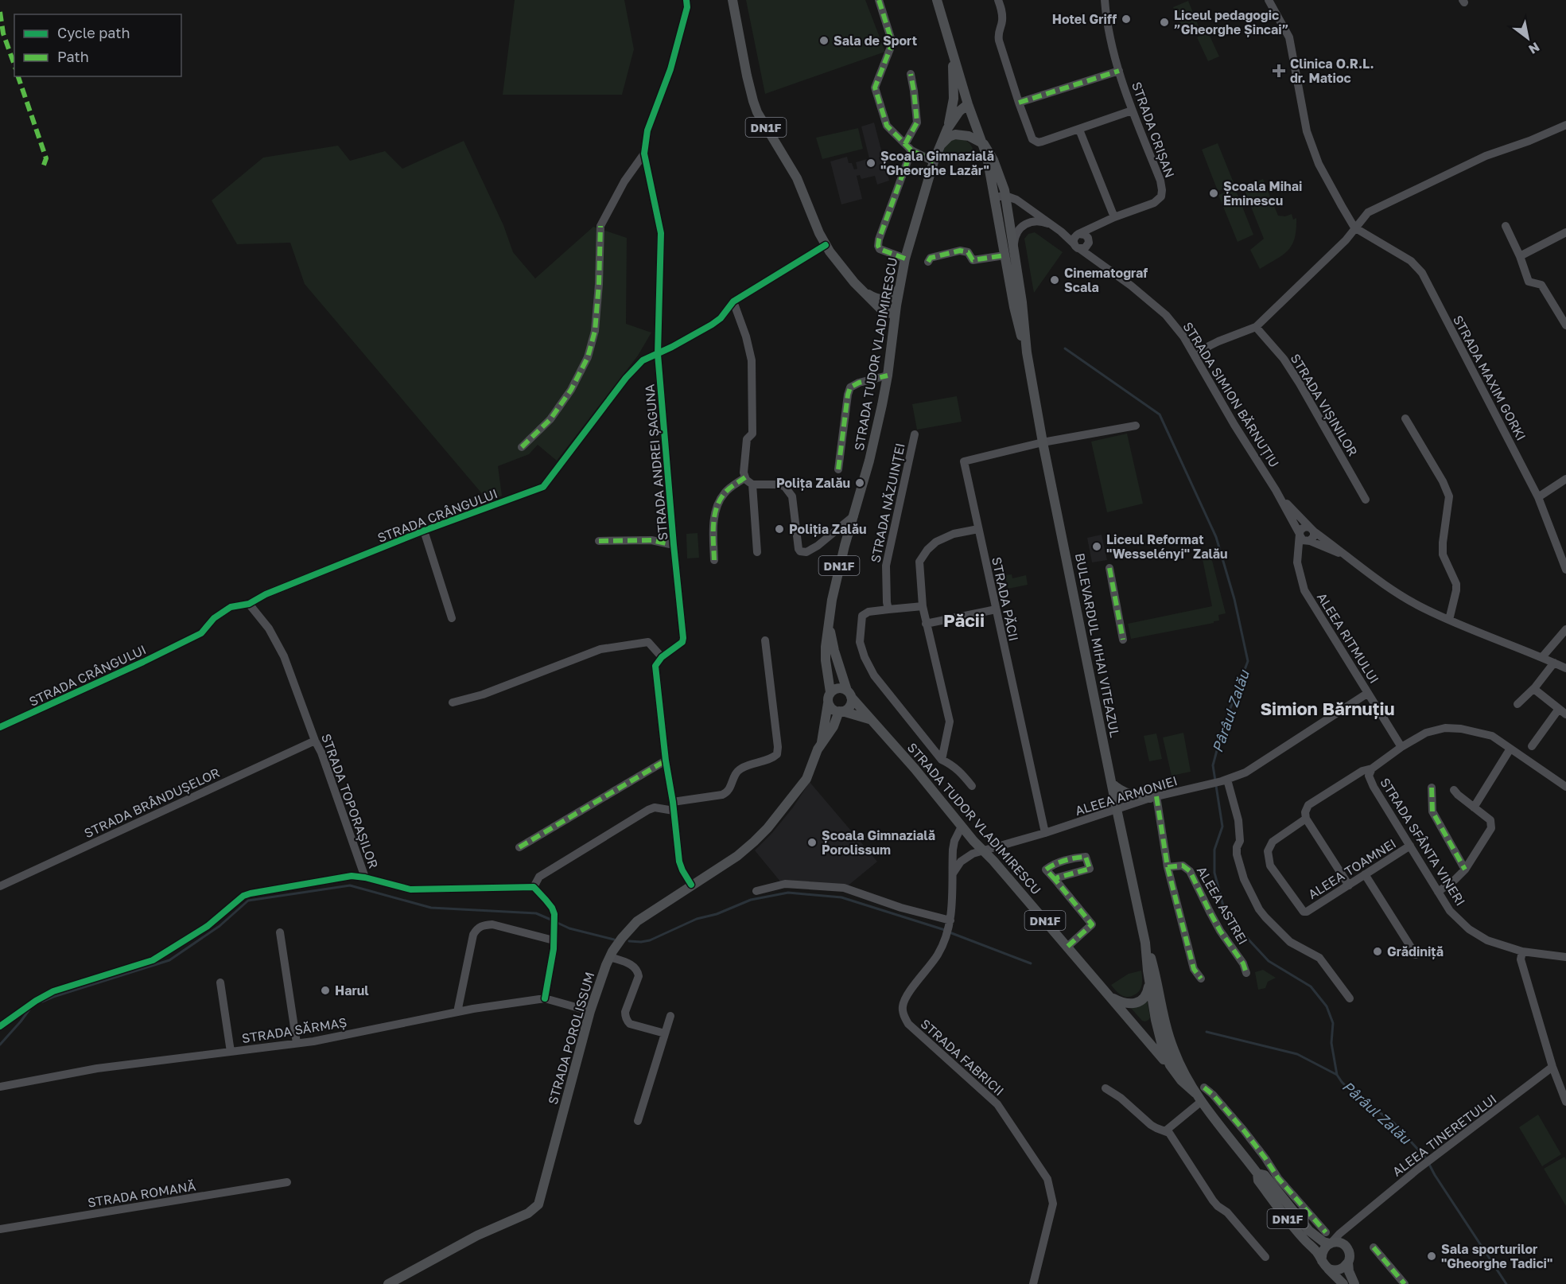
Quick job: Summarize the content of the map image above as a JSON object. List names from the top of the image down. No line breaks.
{"streets":{"main road":["DN1F","STRADA TUDOR VLADIMIRESCU","BULEVARDUL MIHAI VITEAZUL","STRADA POROLISSUM"],"street":["STRADA CRIȘAN","STRADA MAXIM GORKI","STRADA SIMION BĂRNUȚIU","STRADA VIȘINILOR","STRADA ANDREI ȘAGUNA","STRADA NĂZUINȚEI","STRADA CRÂNGULUI","STRADA PĂCII","ALEEA RITMULUI","ALEEA ARMONIEI","STRADA TOPORAȘILOR","STRADA BRÂNDUȘELOR","STRADA SFÂNTA VINERI","ALEEA TOAMNEI","ALEEA ASTREI","STRADA SĂRMAȘ","STRADA FABRICII","ALEEA TINERETULUI","STRADA ROMANĂ"]},"crossings":[["DN1F","STRADA TUDOR VLADIMIRESCU"],["DN1F","STRADA CRÂNGULUI"],["DN1F","BULEVARDUL MIHAI VITEAZUL"],["DN1F","STRADA POROLISSUM"],["DN1F","ALEEA TINERETULUI"],["STRADA CRIȘAN","STRADA SIMION BĂRNUȚIU"],["STRADA TUDOR VLADIMIRESCU","BULEVARDUL MIHAI VITEAZUL"],["STRADA TUDOR VLADIMIRESCU","ALEEA ARMONIEI"],["STRADA TUDOR VLADIMIRESCU","STRADA POROLISSUM"],["STRADA TUDOR VLADIMIRESCU","STRADA FABRICII"],["STRADA SIMION BĂRNUȚIU","ALEEA RITMULUI"],["STRADA SIMION BĂRNUȚIU","BULEVARDUL MIHAI VITEAZUL"],["STRADA ANDREI ȘAGUNA","STRADA CRÂNGULUI"],["STRADA CRÂNGULUI","STRADA TOPORAȘILOR"],["STRADA PĂCII","BULEVARDUL MIHAI VITEAZUL"],["STRADA PĂCII","ALEEA ARMONIEI"],["ALEEA RITMULUI","ALEEA ARMONIEI"],["ALEEA RITMULUI","STRADA SFÂNTA VINERI"],["BULEVARDUL MIHAI VITEAZUL","ALEEA ARMONIEI"],["BULEVARDUL MIHAI VITEAZUL","ALEEA TINERETULUI"],["STRADA TOPORAȘILOR","STRADA BRÂNDUȘELOR"],["STRADA SFÂNTA VINERI","ALEEA TOAMNEI"],["STRADA SĂRMAȘ","STRADA POROLISSUM"]],"districts":["Păcii","Simion Bărnuțiu"],"water":["Pârâul Zalău"],"places":{"other":["Hotel Griff","Liceul pedagogic ”Gheorghe Șincai”","Sala de Sport","Școala Gimnazială \"Gheorghe Lazăr\"","Școala Mihai Eminescu","Cinematograf Scala","Polița Zalău","Poliția Zalău","Liceul Reformat \"Wesselényi\" Zalău","Școala Gimnazială Porolissum","Grădiniță","Harul","Sala sporturilor \"Gheorghe Tadici\""],"health":["Clinica O.R.L. dr. Matioc"]},"legend":["Cycle path","Path"],"north":"bottom right"}
